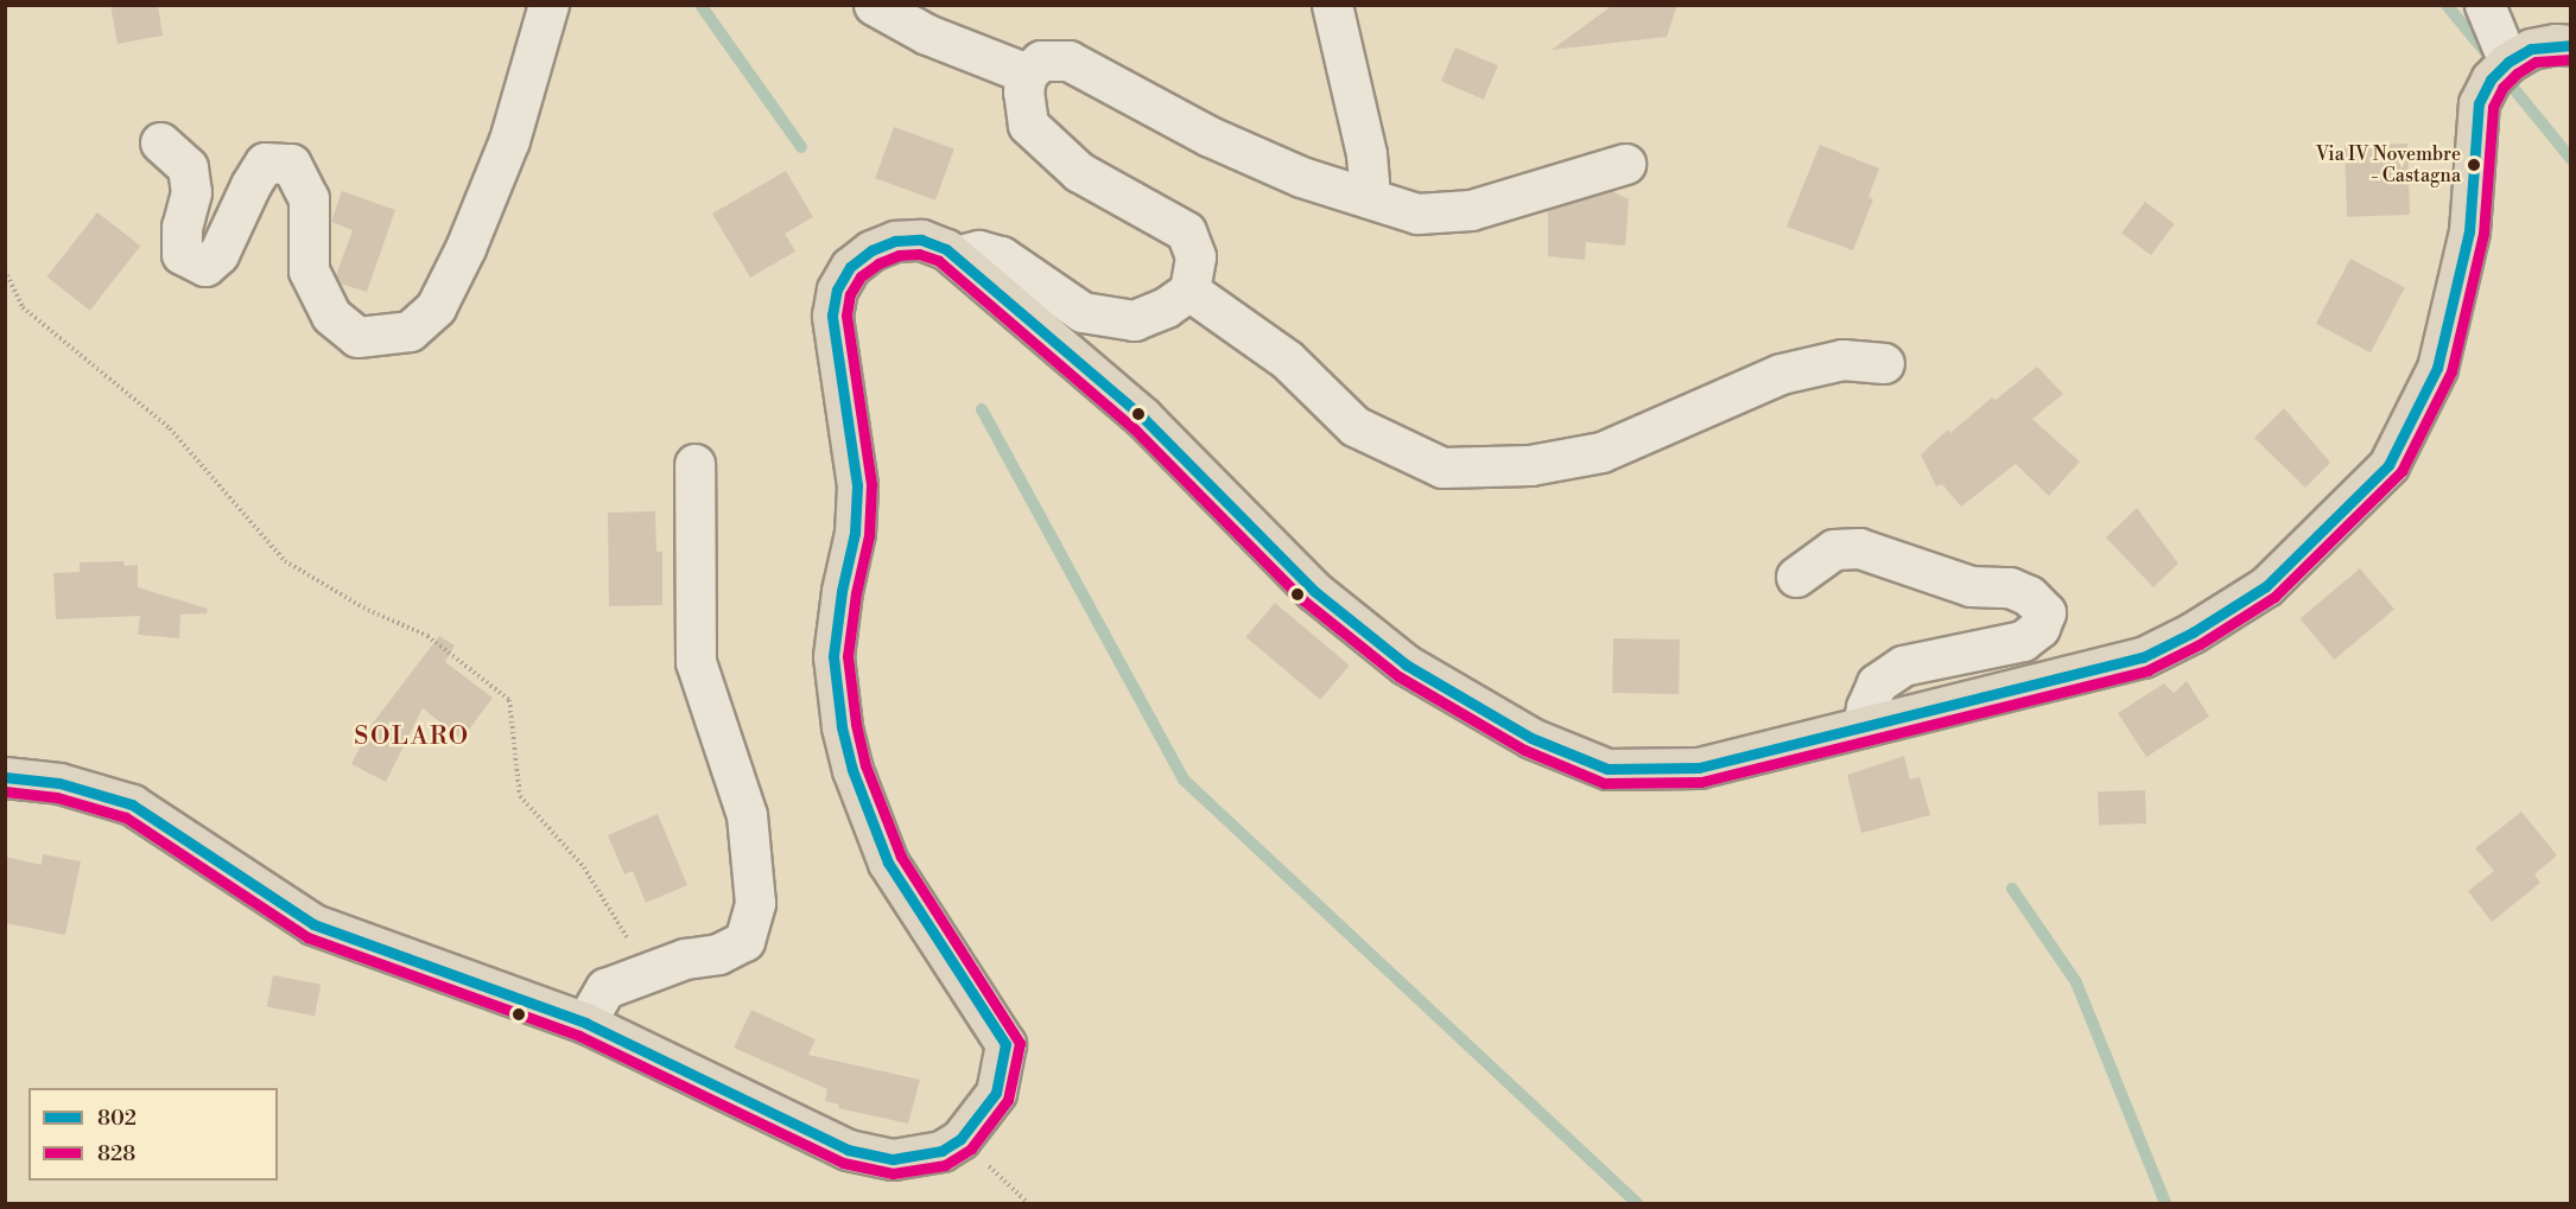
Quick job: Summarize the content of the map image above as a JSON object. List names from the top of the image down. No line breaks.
{"districts":["SOLARO"],"places":["Via IV Novembre - Castagna"],"lines":["transit line 802","transit line 828"],"legend":["802","828"]}
